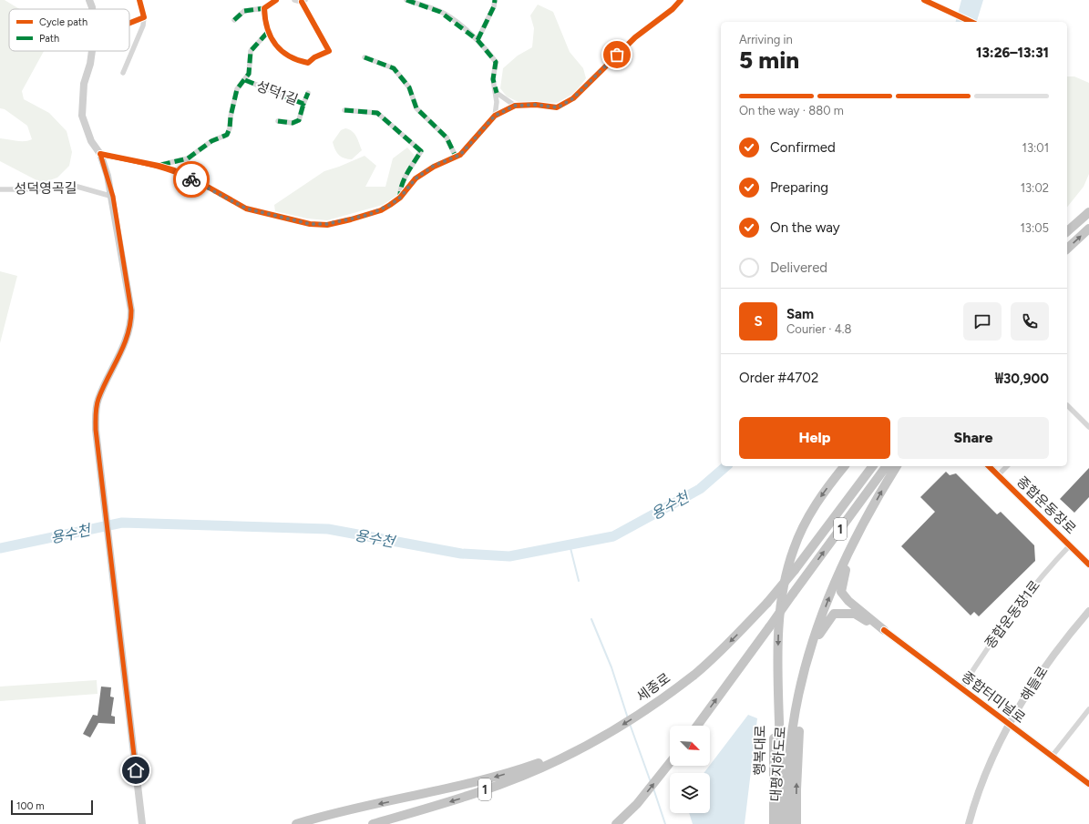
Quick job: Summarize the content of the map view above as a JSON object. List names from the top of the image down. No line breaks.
{"streets":{"highway":["1","세종로","행복대로","대평지하도로"],"main road":["종합운동장로","해들로","종합터미널로"],"street":["성덕1길","성덕영곡길","종합운동장1로"]},"crossings":[["종합운동장로","종합운동장1로"],["종합운동장1로","종합터미널로"],["해들로","종합터미널로"],["행복대로","대평지하도로"]],"water":["용수천"],"legend":["Cycle path","Path"],"scale_bar":"100 m","north":"bottom right","page":{"heading":["5 min","Arriving in","13:26–13:31"],"panel":["Sam","Courier · 4.8","Order #4702","₩30,900"],"bar":"On the way · 880 m","list":[["Confirmed","13:01"],["Preparing","13:02"],["On the way","13:05"],"Delivered"],"round":"S","buttons":["Help","Share"],"scale":"100 m"}}
